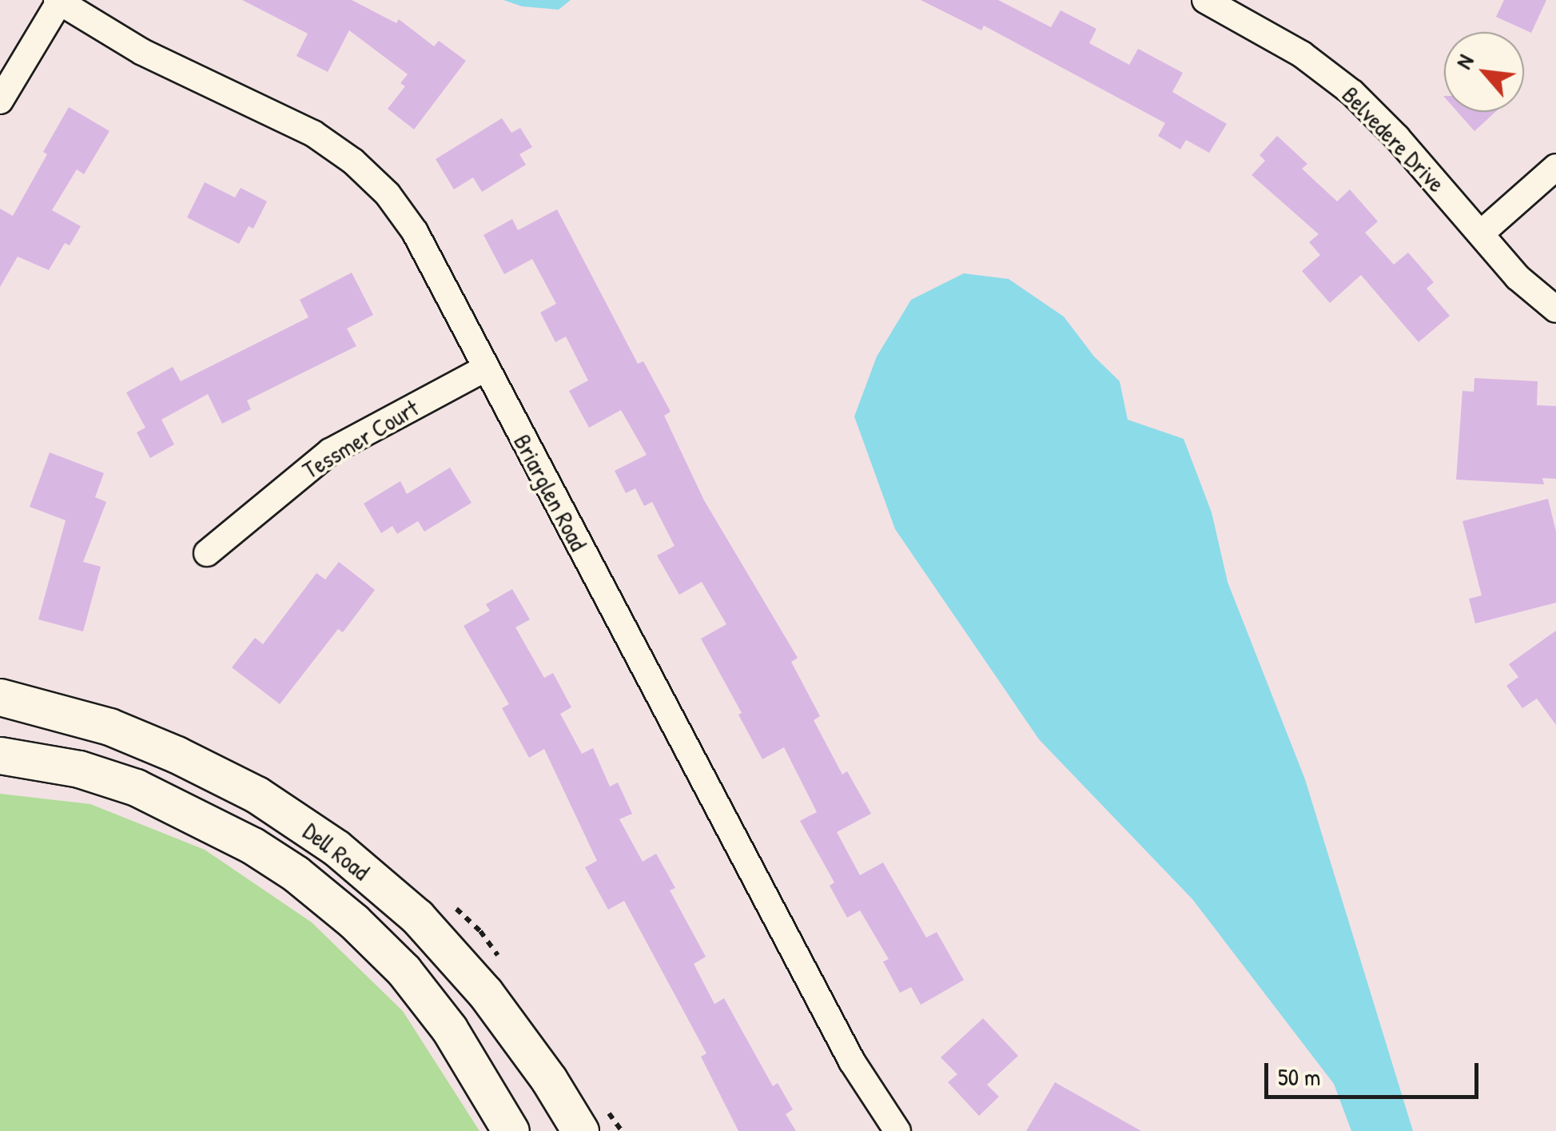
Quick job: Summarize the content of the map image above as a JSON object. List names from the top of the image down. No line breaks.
{"streets":{"main road":["Dell Road"],"street":["Belvedere Drive","Tessmer Court","Briarglen Road"]},"crossings":[["Tessmer Court","Briarglen Road"]],"scale_bar":"50 m","north":"top left"}
